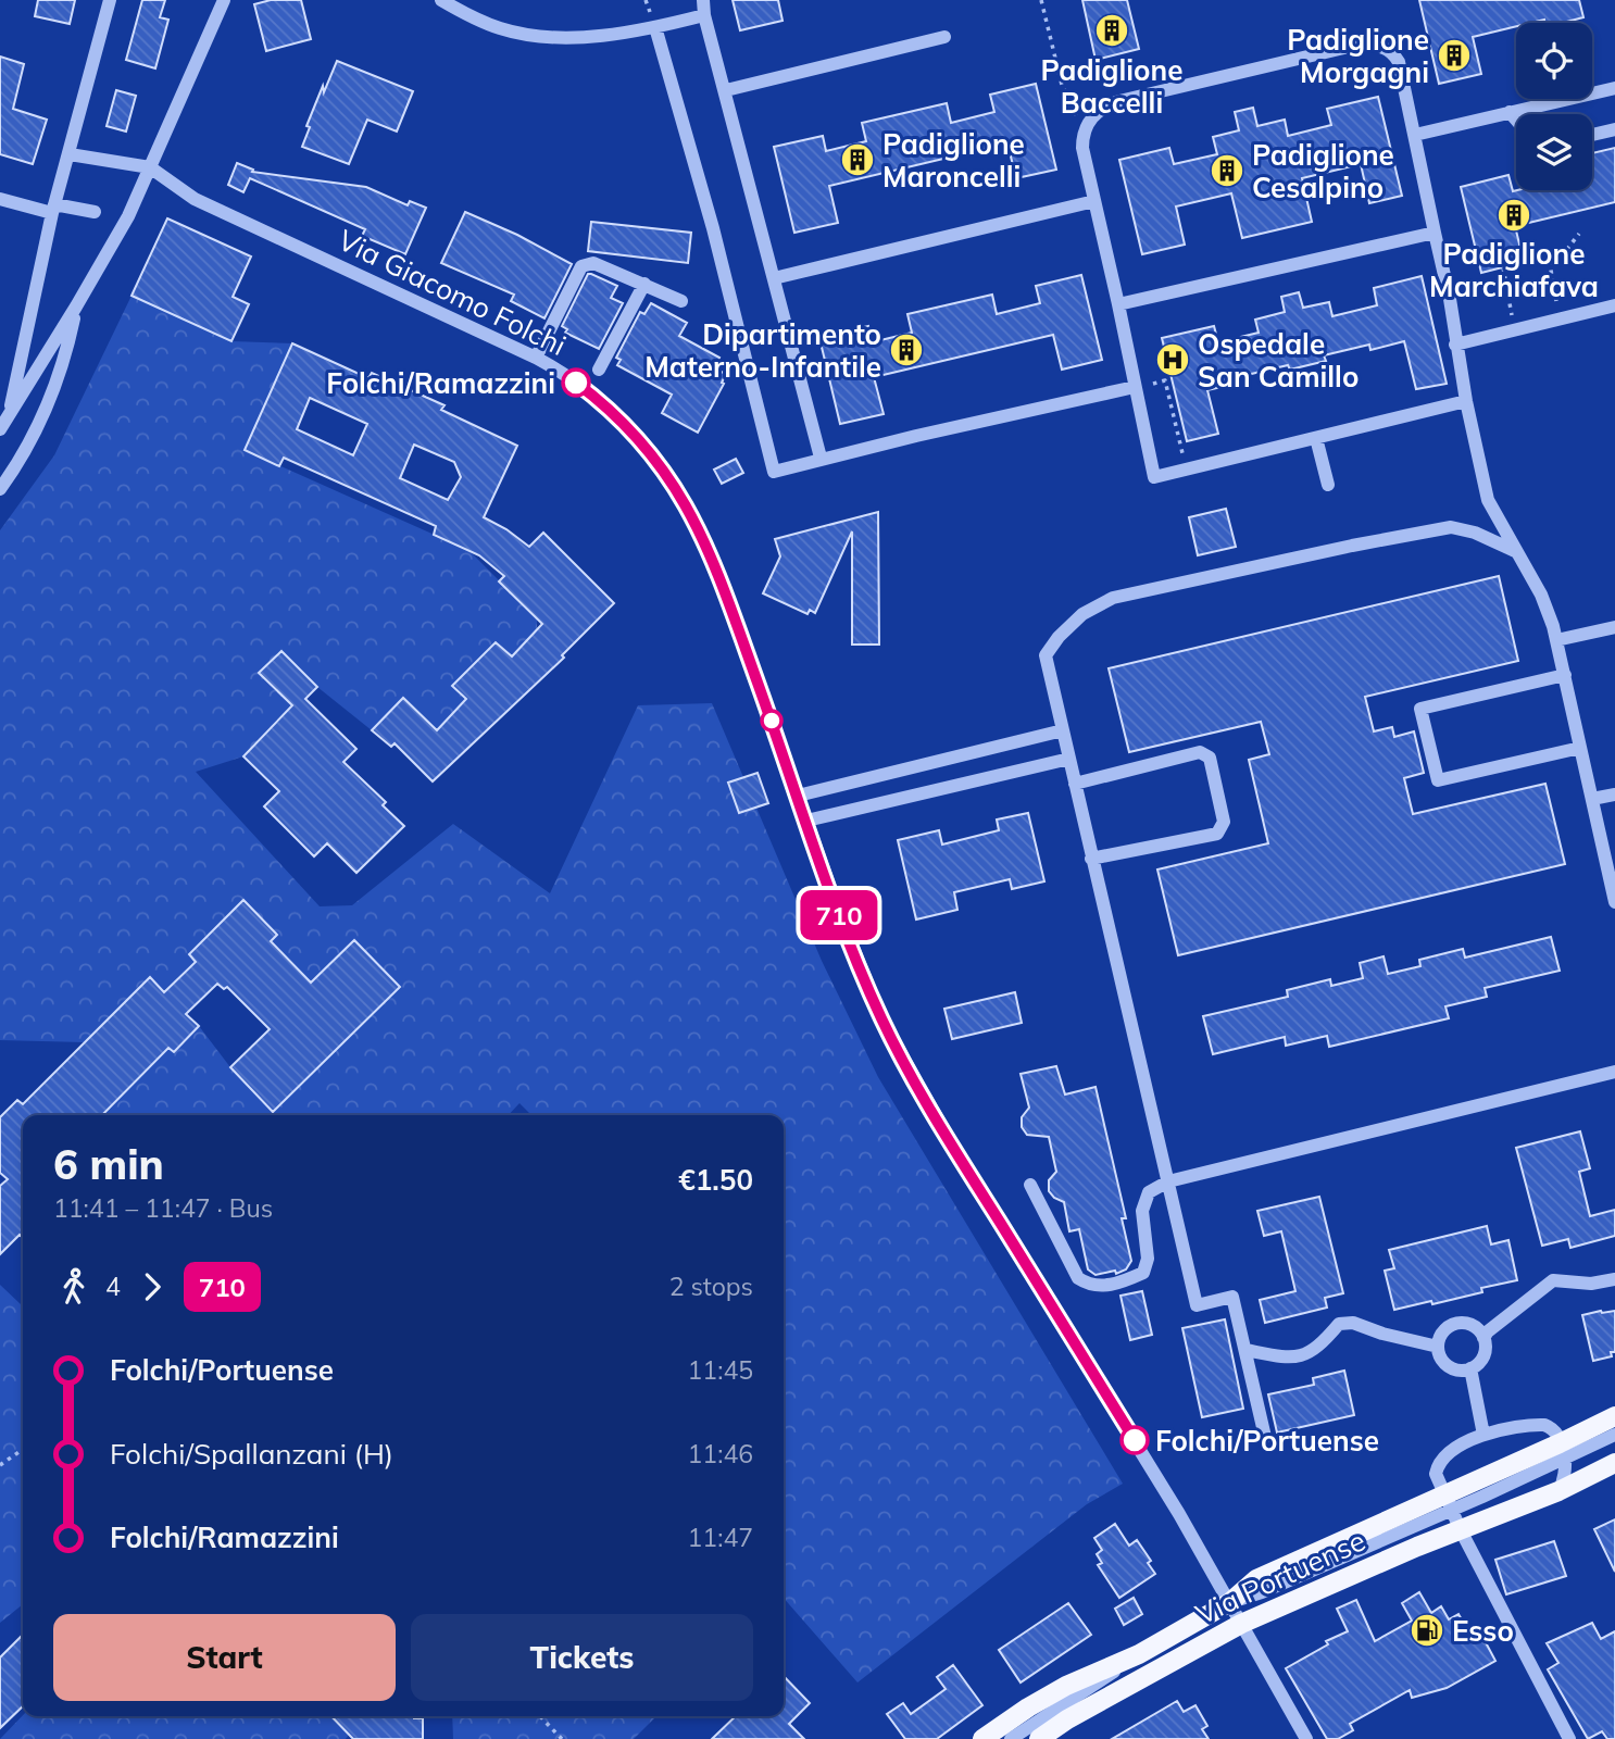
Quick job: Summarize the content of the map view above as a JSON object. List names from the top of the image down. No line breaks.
{"streets":{"main road":["Via Portuense"],"street":["Via Giacomo Folchi"]},"crossings":[["Via Giacomo Folchi","Via Portuense"]],"places":{"building":["Padiglione Baccelli","Padiglione Morgagni","Padiglione Maroncelli","Padiglione Cesalpino","Padiglione Marchiafava","Dipartimento Materno-Infantile"],"hospital":["Ospedale San Camillo"],"other":["Folchi/Ramazzini","Folchi/Portuense"],"fuel station":["Esso"]},"lines":["bus line 710"],"page":{"on_map":"710","heading":["6 min","11:41 – 11:47 · Bus","€1.50"],"legs":["4","710","2 stops"],"list":[{"name":"Folchi/Portuense","value":"11:45"},{"name":"Folchi/Spallanzani (H)","value":"11:46"},{"name":"Folchi/Ramazzini","value":"11:47"}],"buttons":["Start","Tickets"]}}
